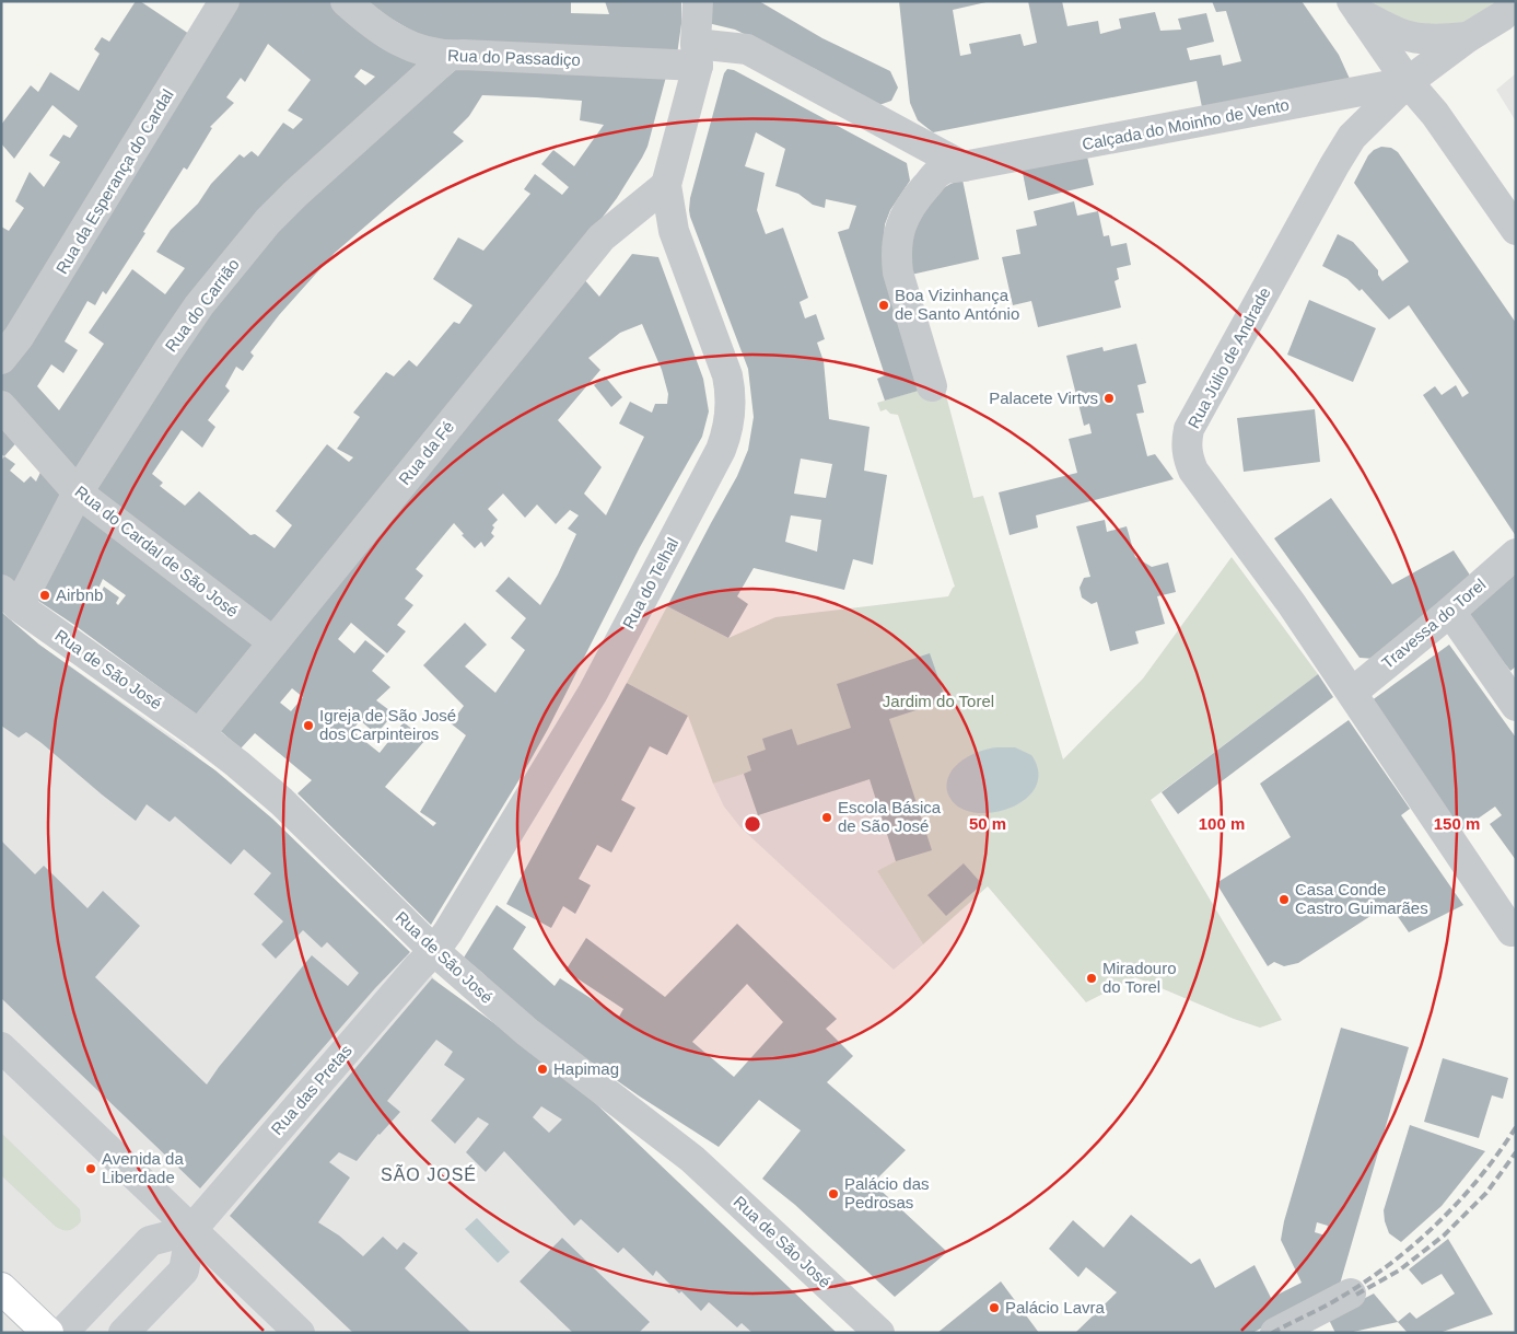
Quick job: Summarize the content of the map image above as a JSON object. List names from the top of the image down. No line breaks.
{"streets":{"street":["Rua do Passadiço","Calçada do Moinho de Vento","Rua da Esperança do Cardal","Rua do Carrião","Rua Júlio de Andrade","Rua da Fé","Rua do Cardal de São José","Rua do Telhal","Travessa do Torel","Rua de São José","Rua das Pretas"]},"crossings":[["Rua do Passadiço","Rua do Carrião"],["Calçada do Moinho de Vento","Rua Júlio de Andrade"],["Rua do Carrião","Rua do Cardal de São José"],["Rua do Carrião","Rua de São José"],["Rua Júlio de Andrade","Travessa do Torel"],["Rua da Fé","Rua do Cardal de São José"],["Rua da Fé","Rua do Telhal"],["Rua da Fé","Rua de São José"],["Rua do Telhal","Rua de São José"],["Rua do Telhal","Rua das Pretas"],["Rua de São José","Rua das Pretas"]],"districts":["SÃO JOSÉ"],"parks":["Jardim do Torel"],"places":["Boa Vizinhança de Santo António","Palacete Virtvs","Airbnb","Igreja de São José dos Carpinteiros","Escola Básica de São José","Casa Conde Castro Guimarães","Miradouro do Torel","Hapimag","Avenida da Liberdade","Palácio das Pedrosas","Palácio Lavra"],"rings":["50 m","100 m","150 m"]}
